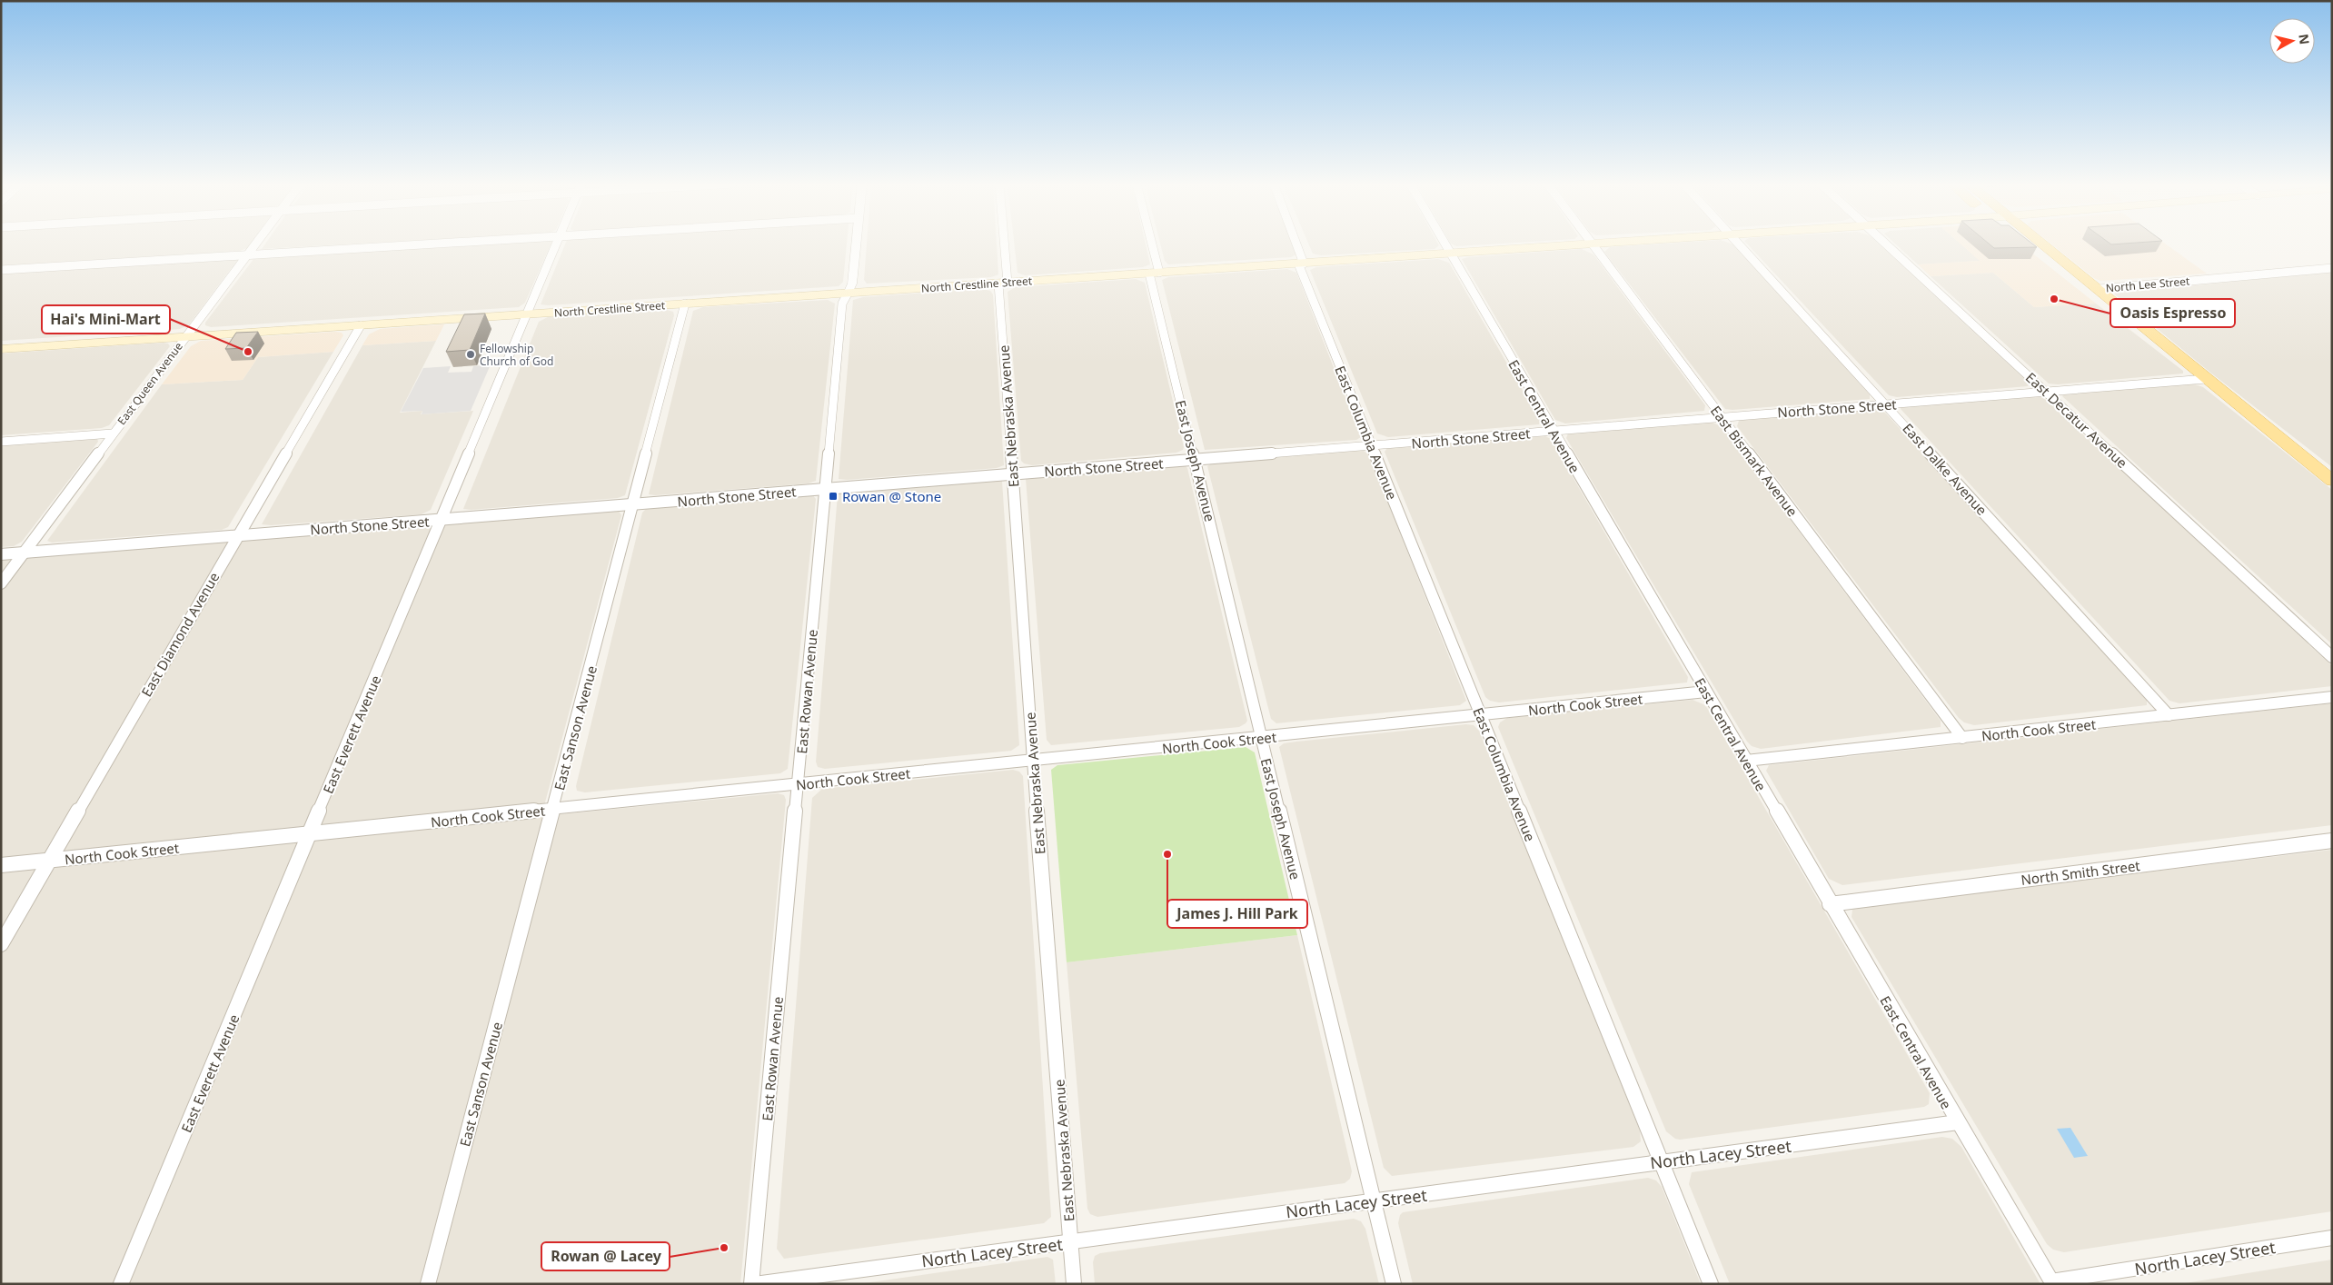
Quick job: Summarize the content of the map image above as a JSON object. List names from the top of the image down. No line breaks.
{"streets":{"main road":["North Crestline Street"],"street":["North Lee Street","East Queen Avenue","North Stone Street","East Nebraska Avenue","East Central Avenue","East Decatur Avenue","East Columbia Avenue","East Joseph Avenue","East Bismark Avenue","East Dalke Avenue","East Diamond Avenue","East Rowan Avenue","North Cook Street","East Sanson Avenue","East Everett Avenue","North Smith Street","North Lacey Street"]},"crossings":[["North Crestline Street","East Queen Avenue"],["North Crestline Street","East Nebraska Avenue"],["North Crestline Street","East Central Avenue"],["North Crestline Street","East Columbia Avenue"],["North Crestline Street","East Joseph Avenue"],["North Crestline Street","East Bismark Avenue"],["North Crestline Street","East Diamond Avenue"],["North Crestline Street","East Rowan Avenue"],["North Crestline Street","East Sanson Avenue"],["North Crestline Street","East Everett Avenue"],["East Queen Avenue","North Stone Street"],["North Stone Street","East Nebraska Avenue"],["North Stone Street","East Central Avenue"],["North Stone Street","East Decatur Avenue"],["North Stone Street","East Columbia Avenue"],["North Stone Street","East Joseph Avenue"],["North Stone Street","East Bismark Avenue"],["North Stone Street","East Dalke Avenue"],["North Stone Street","East Diamond Avenue"],["North Stone Street","East Rowan Avenue"],["North Stone Street","East Sanson Avenue"],["North Stone Street","East Everett Avenue"],["East Nebraska Avenue","North Cook Street"],["East Nebraska Avenue","North Lacey Street"],["East Central Avenue","North Cook Street"],["East Central Avenue","North Smith Street"],["East Central Avenue","North Lacey Street"],["East Columbia Avenue","North Cook Street"],["East Columbia Avenue","North Lacey Street"],["East Joseph Avenue","North Cook Street"],["East Joseph Avenue","North Lacey Street"],["East Bismark Avenue","North Cook Street"],["East Dalke Avenue","North Cook Street"],["East Diamond Avenue","North Cook Street"],["East Rowan Avenue","North Cook Street"],["East Rowan Avenue","North Lacey Street"],["North Cook Street","East Sanson Avenue"],["North Cook Street","East Everett Avenue"]],"places":{"other":["Oasis Espresso","Hai's Mini-Mart","Fellowship Church of God","James J. Hill Park","Rowan @ Lacey"],"transit":["Rowan @ Stone"]},"north":"right"}
